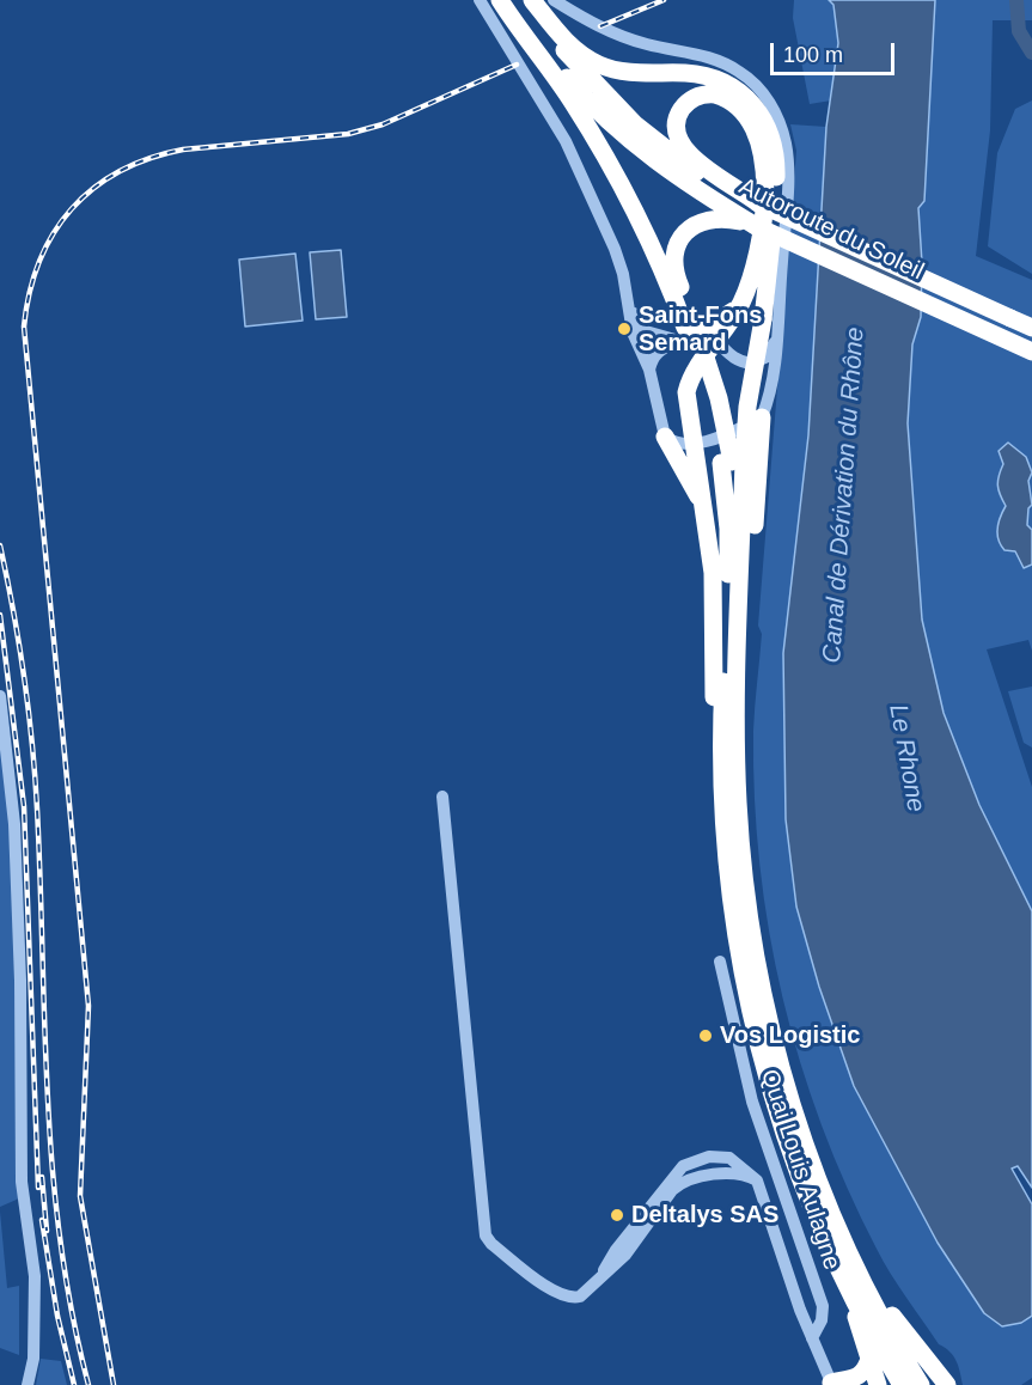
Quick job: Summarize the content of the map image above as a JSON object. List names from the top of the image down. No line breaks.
{"streets":{"highway":["Autoroute du Soleil"],"street":["Quai Louis Aulagne"]},"water":["Canal de Dérivation du Rhône","Le Rhone"],"places":["Saint-Fons Semard","Vos Logistic","Deltalys SAS"],"scale_bar":"100 m"}
